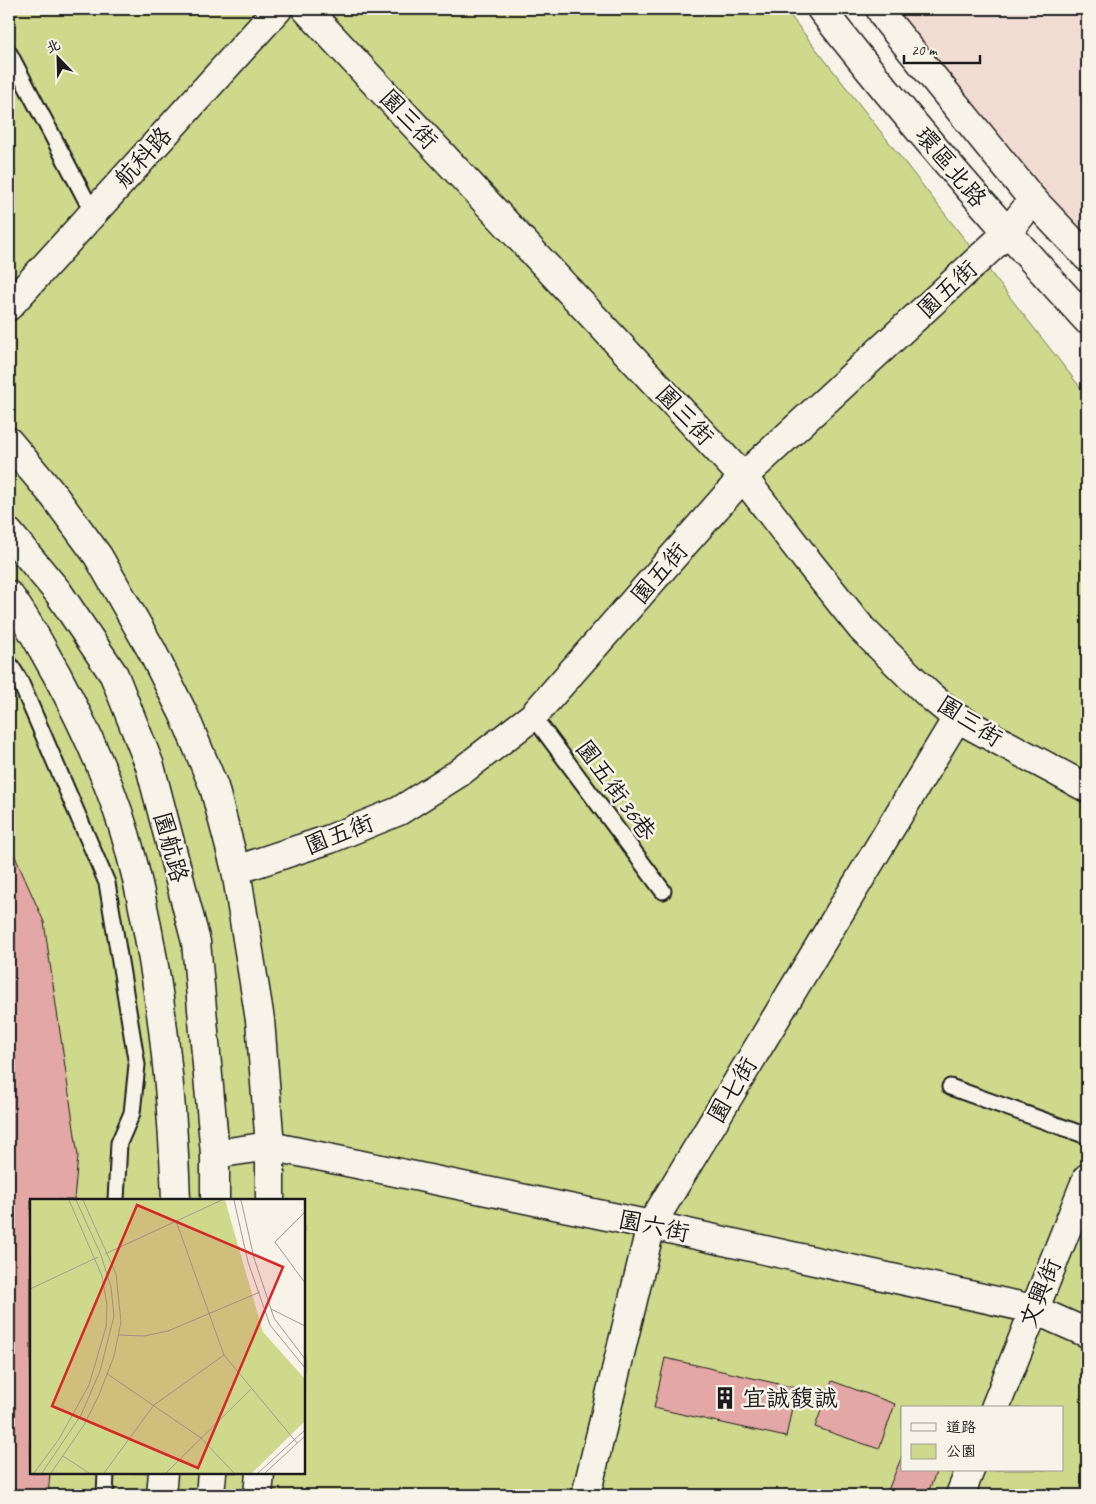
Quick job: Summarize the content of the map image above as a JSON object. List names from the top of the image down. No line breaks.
{"streets":{"street":["園三街","航科路","環區北路","園五街","園航路","園七街","園六街","文興街"],"lane":["園五街36巷"]},"crossings":[["園三街","園五街"],["園三街","園七街"],["環區北路","園五街"],["園五街","園五街36巷"],["園航路","園六街"],["園七街","園六街"],["園六街","文興街"]],"places":{"building":["宜誠馥誠"]},"legend":["道路","公園"],"scale_bar":"20 m","north":"top left"}
